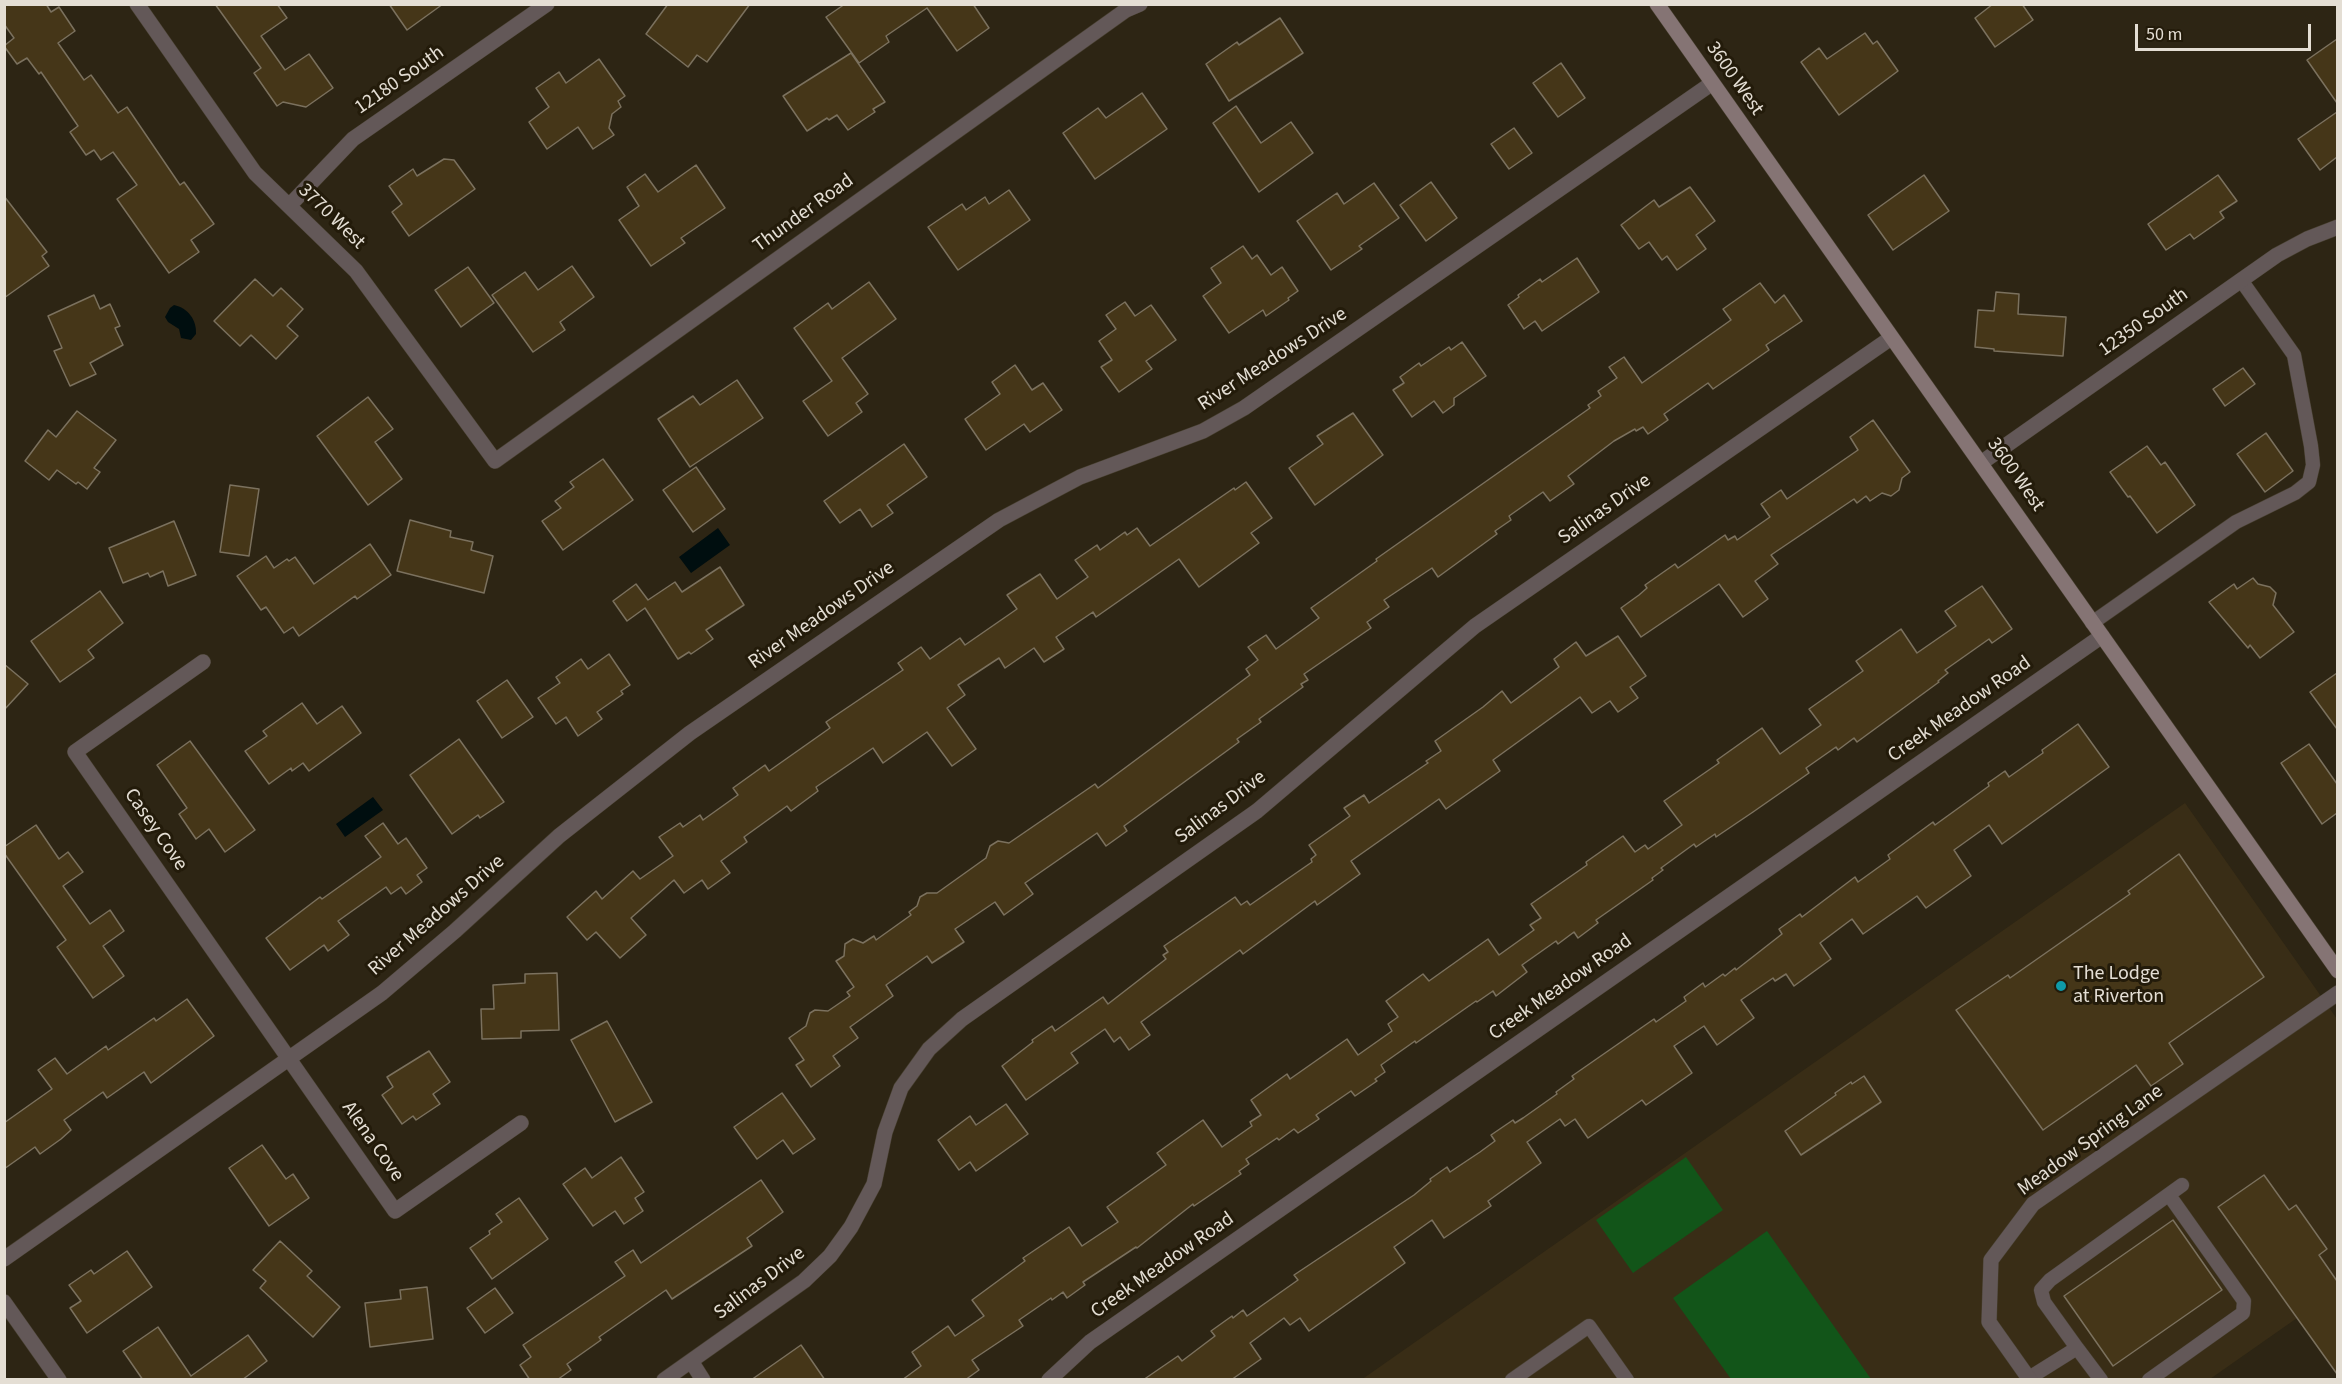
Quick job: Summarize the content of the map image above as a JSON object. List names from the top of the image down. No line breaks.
{"streets":{"main road":["3600 West"],"street":["12180 South","Thunder Road","3770 West","12350 South","River Meadows Drive","Salinas Drive","Creek Meadow Road","Casey Cove","Meadow Spring Lane","Alena Cove"]},"crossings":[["3600 West","12350 South"],["3600 West","River Meadows Drive"],["3600 West","Salinas Drive"],["3600 West","Creek Meadow Road"],["12180 South","3770 West"],["Thunder Road","3770 West"],["River Meadows Drive","Casey Cove"],["River Meadows Drive","Alena Cove"],["Casey Cove","Alena Cove"]],"places":["The Lodge at Riverton"],"scale_bar":"50 m"}
